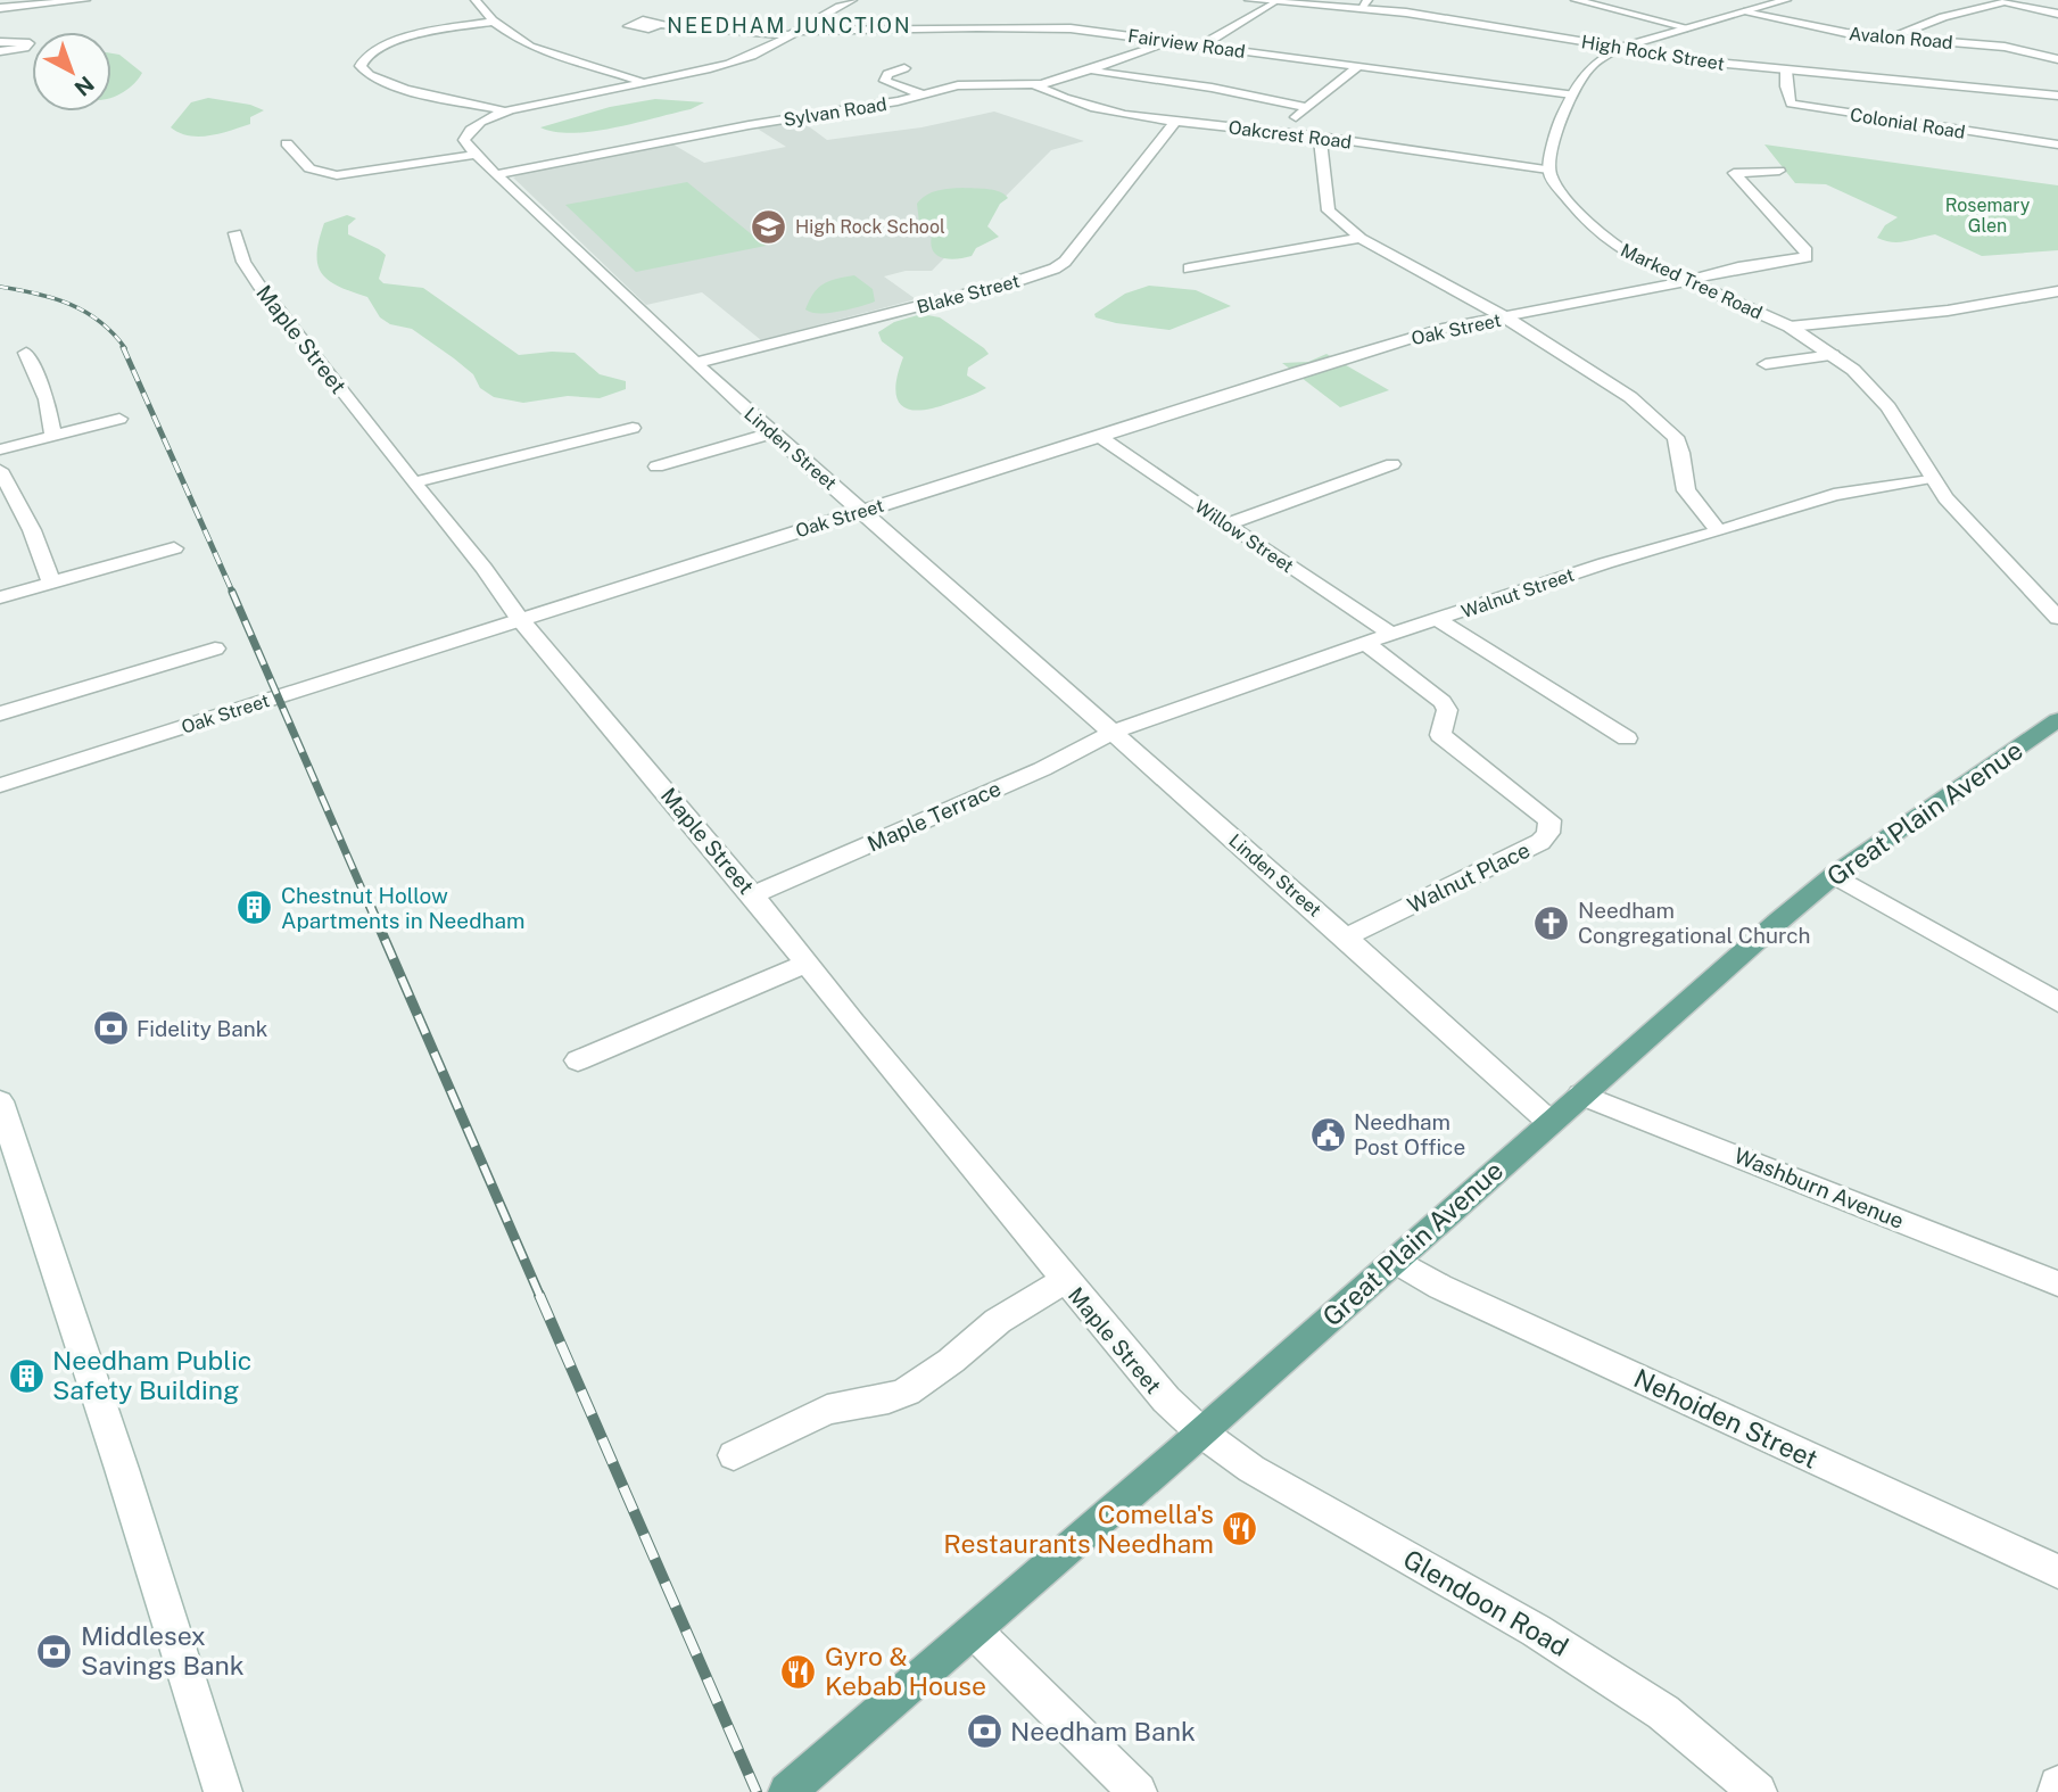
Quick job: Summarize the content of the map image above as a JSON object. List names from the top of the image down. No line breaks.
{"streets":{"main road":["Great Plain Avenue"],"street":["Avalon Road","Fairview Road","High Rock Street","Sylvan Road","Colonial Road","Oakcrest Road","Marked Tree Road","Blake Street","Oak Street","Maple Street","Linden Street","Willow Street","Walnut Street","Maple Terrace","Walnut Place","Washburn Avenue","Nehoiden Street","Glendoon Road"]},"crossings":[["Fairview Road","Sylvan Road"],["High Rock Street","Colonial Road"],["Sylvan Road","Oakcrest Road"],["Sylvan Road","Linden Street"],["Oakcrest Road","Marked Tree Road"],["Oakcrest Road","Blake Street"],["Marked Tree Road","Oak Street"],["Marked Tree Road","Walnut Street"],["Blake Street","Linden Street"],["Oak Street","Maple Street"],["Oak Street","Linden Street"],["Oak Street","Willow Street"],["Maple Street","Great Plain Avenue"],["Maple Street","Maple Terrace"],["Maple Street","Glendoon Road"],["Linden Street","Walnut Street"],["Linden Street","Great Plain Avenue"],["Linden Street","Maple Terrace"],["Linden Street","Walnut Place"],["Willow Street","Walnut Street"],["Walnut Street","Maple Terrace"],["Walnut Street","Walnut Place"],["Great Plain Avenue","Washburn Avenue"],["Great Plain Avenue","Nehoiden Street"],["Great Plain Avenue","Glendoon Road"]],"districts":["NEEDHAM JUNCTION"],"parks":["Rosemary Glen"],"places":{"school or university":["High Rock School"],"building":["Chestnut Hollow Apartments in Needham","Needham Public Safety Building"],"church":["Needham Congregational Church"],"bank":["Fidelity Bank","Middlesex Savings Bank","Needham Bank"],"public building":["Needham Post Office"],"restaurant":["Comella's Restaurants Needham","Gyro & Kebab House"]},"north":"bottom right"}
